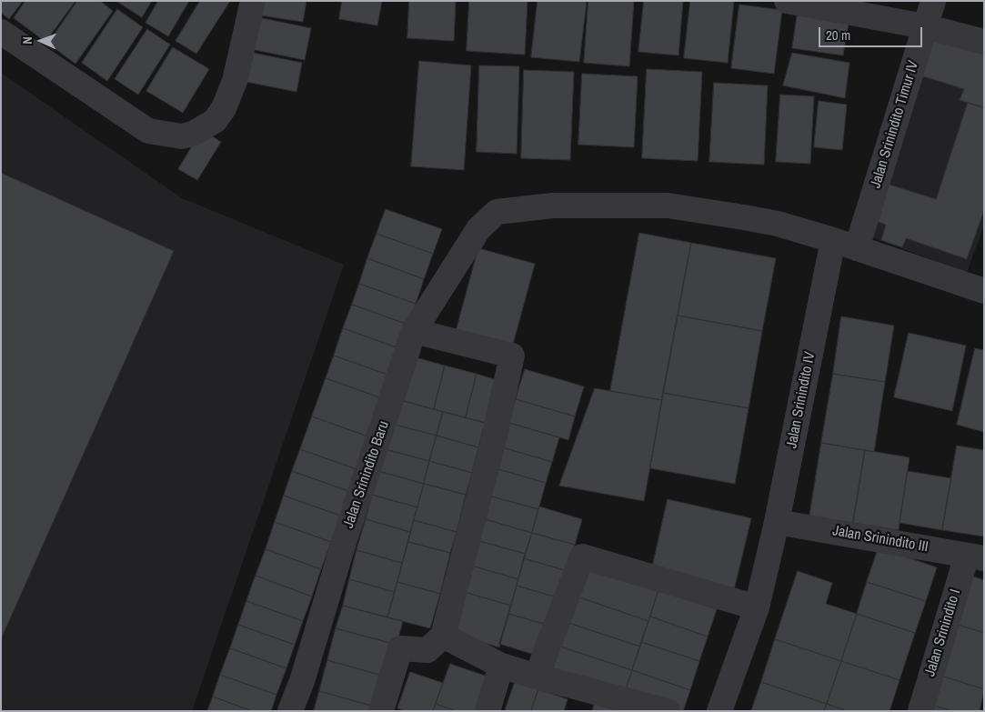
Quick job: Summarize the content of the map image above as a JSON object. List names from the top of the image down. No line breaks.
{"streets":{"street":["Jalan Srinindito Timur IV","Jalan Srinindito IV","Jalan Srinindito Baru","Jalan Srinindito III","Jalan Srinindito I"]},"crossings":[["Jalan Srinindito IV","Jalan Srinindito Baru"],["Jalan Srinindito IV","Jalan Srinindito III"],["Jalan Srinindito III","Jalan Srinindito I"]],"scale_bar":"20 m","north":"left"}
